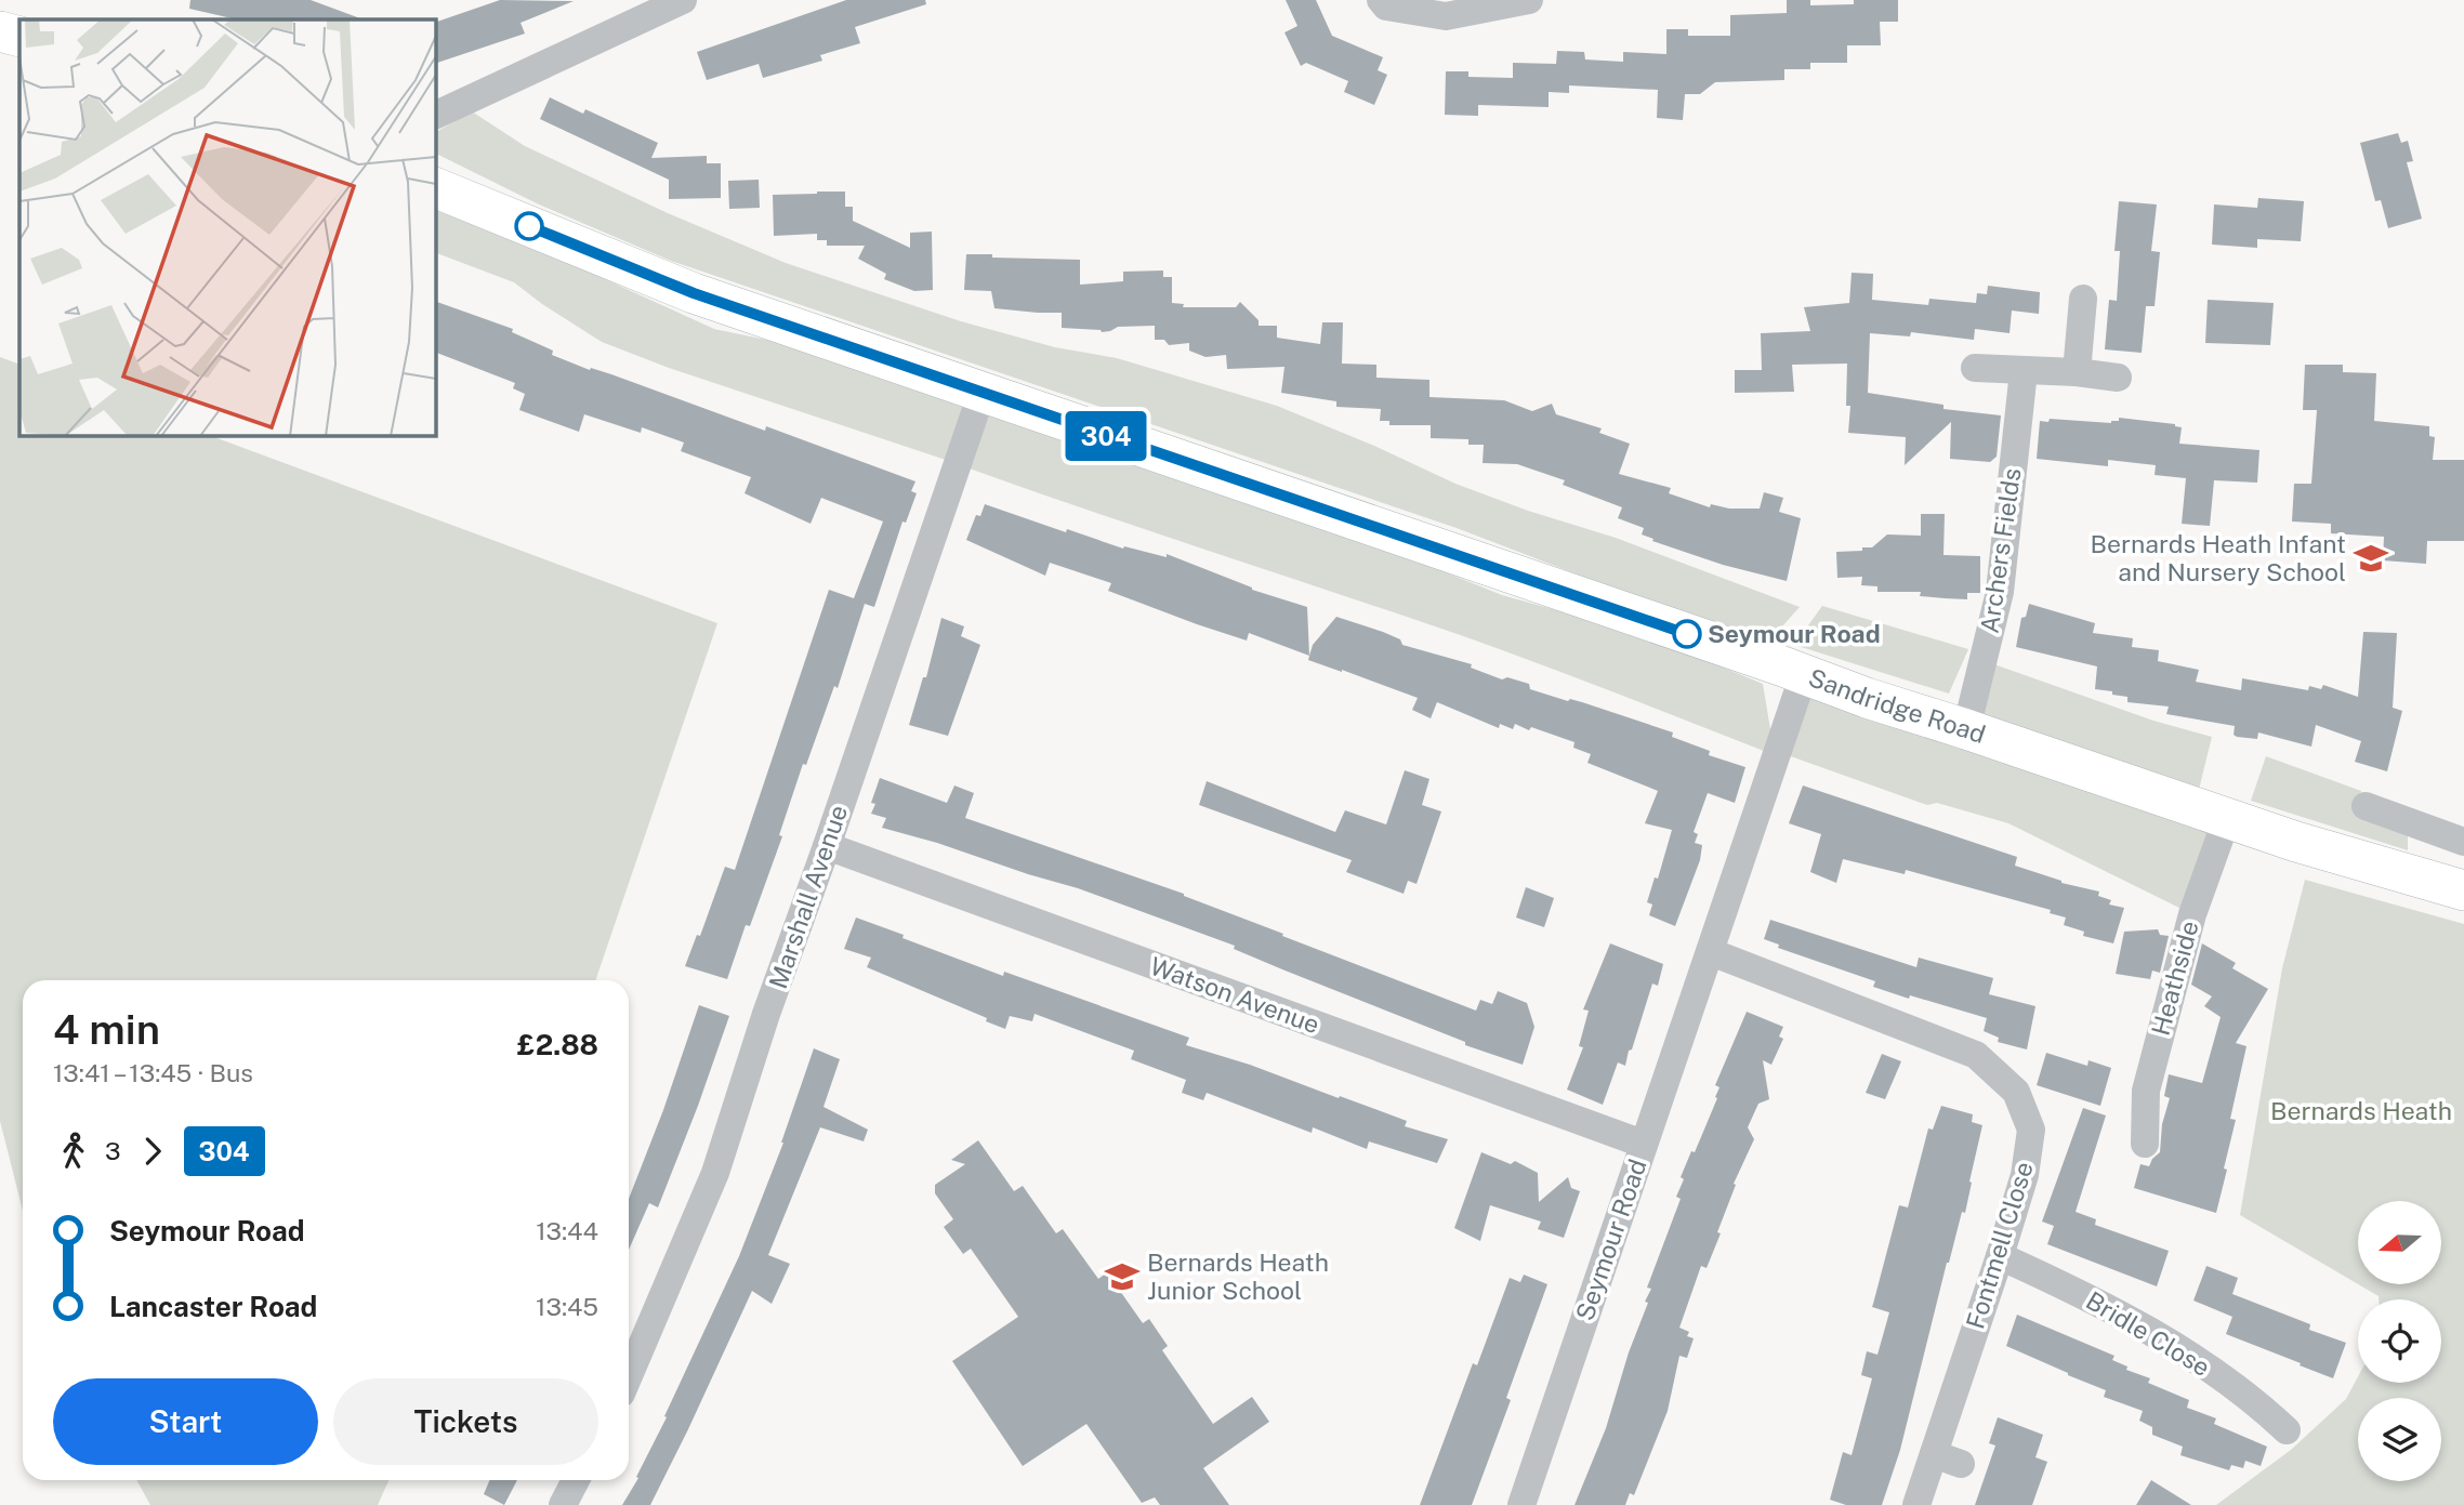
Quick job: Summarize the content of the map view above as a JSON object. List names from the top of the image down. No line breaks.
{"streets":{"main road":["Sandridge Road"],"street":["Archers Fields","Marshall Avenue","Heathside","Watson Avenue","Seymour Road","Fontmell Close","Bridle Close"]},"crossings":[["Archers Fields","Sandridge Road"],["Sandridge Road","Marshall Avenue"],["Sandridge Road","Heathside"],["Sandridge Road","Seymour Road"],["Marshall Avenue","Watson Avenue"],["Watson Avenue","Seymour Road"],["Seymour Road","Fontmell Close"],["Fontmell Close","Bridle Close"]],"parks":["Bernards Heath"],"places":{"school or university":["Bernards Heath Infant and Nursery School","Bernards Heath Junior School"],"other":["Seymour Road"]},"lines":["bus line 304"],"north":"left","page":{"on_map":"304","heading":["4 min","13:41 – 13:45 · Bus","£2.88"],"legs":["3","304"],"list":[{"name":"Seymour Road","value":"13:44"},{"name":"Lancaster Road","value":"13:45"}],"buttons":["Start","Tickets"]}}
